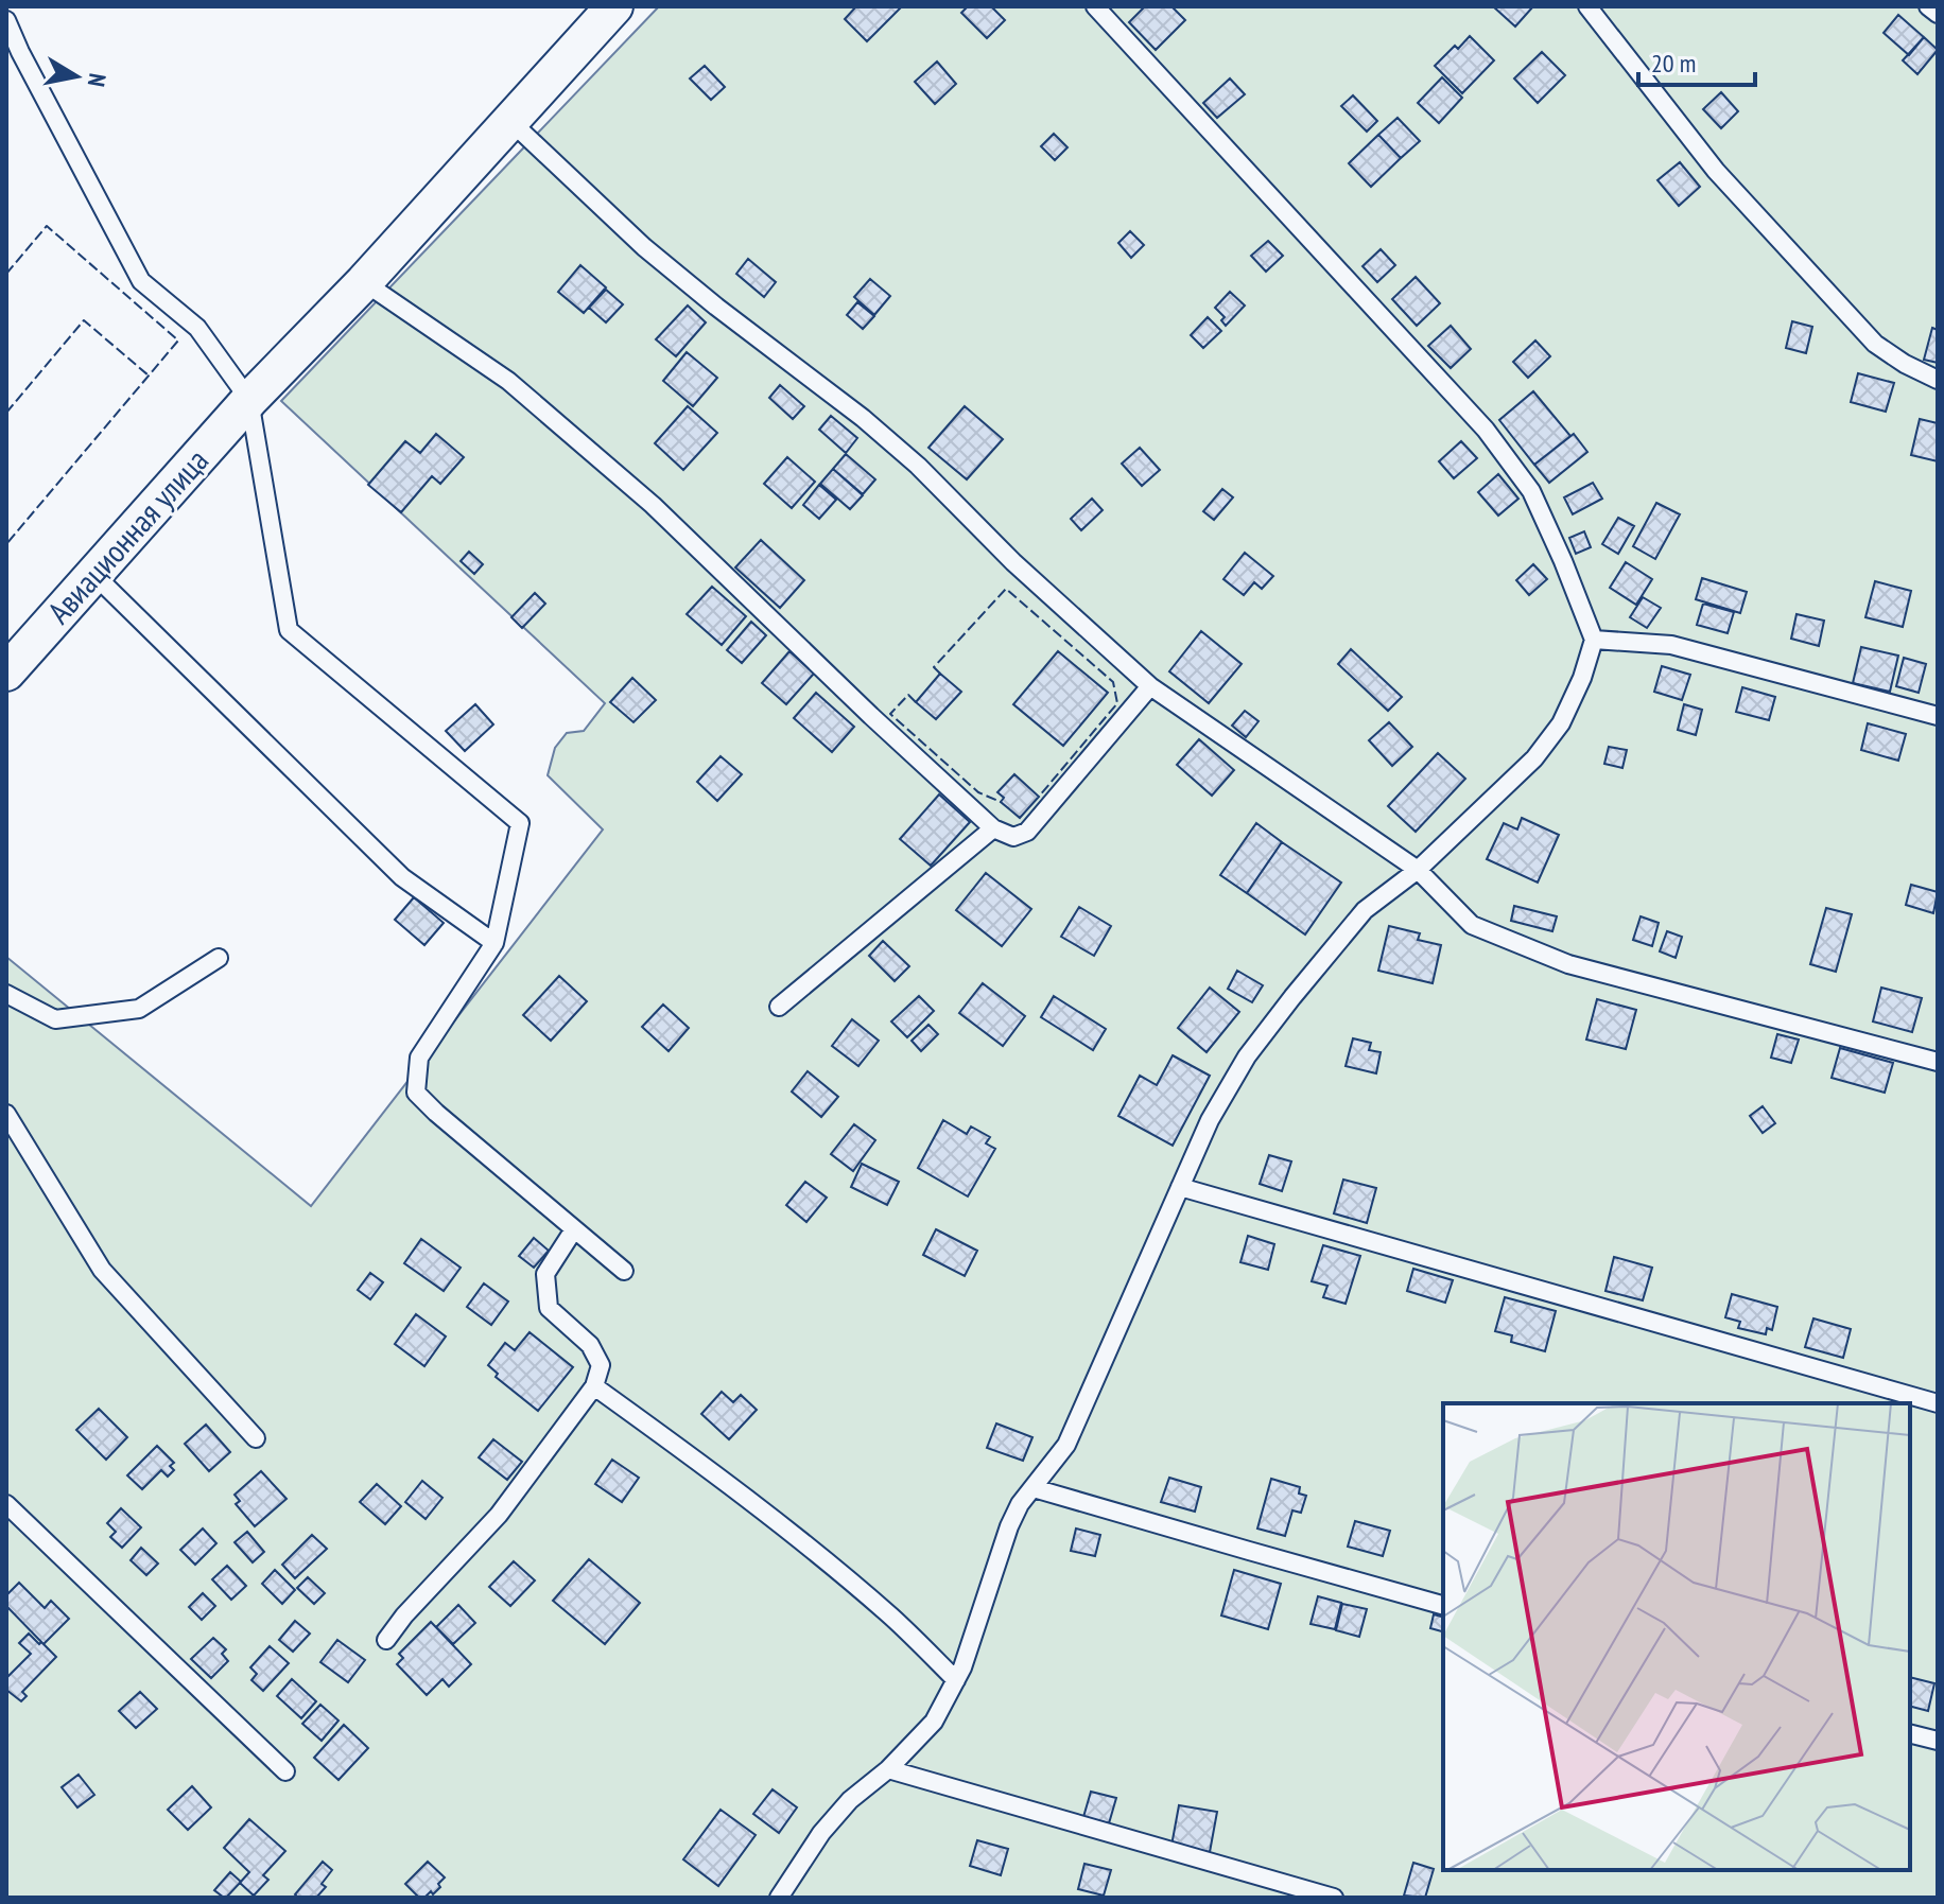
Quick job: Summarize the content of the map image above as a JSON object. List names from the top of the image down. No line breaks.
{"streets":{"street":["Авиационная улица"]},"scale_bar":"20 m","north":"right"}
